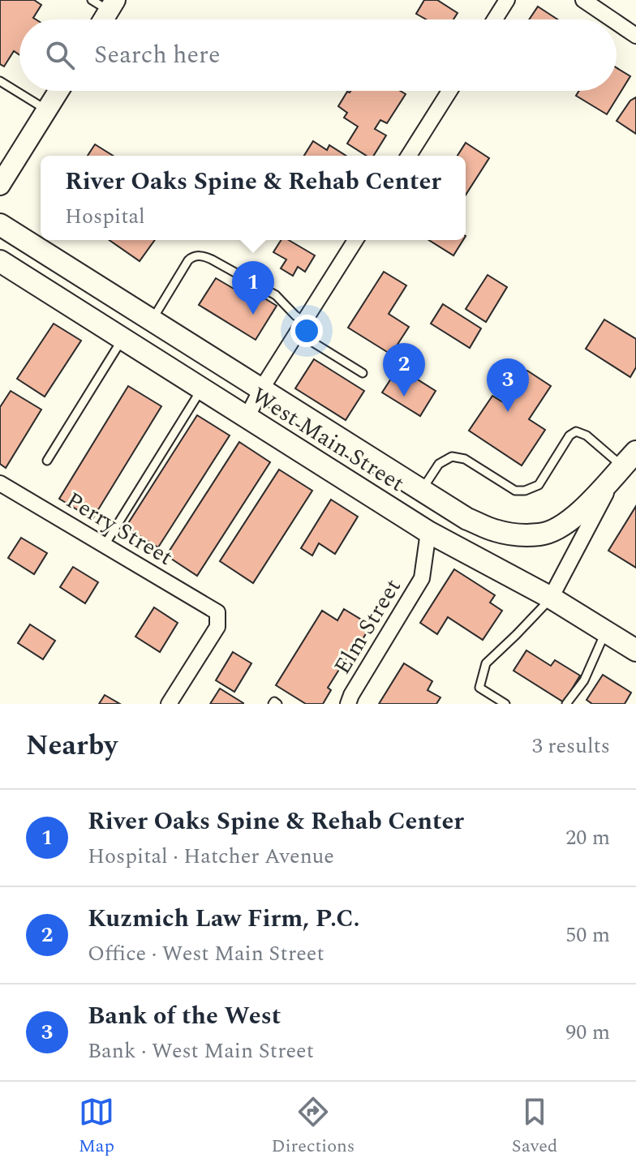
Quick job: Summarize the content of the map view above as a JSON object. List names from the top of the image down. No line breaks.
{"streets":{"main road":["West Main Street"],"street":["Perry Street","Elm Street"]},"crossings":[["West Main Street","Elm Street"]],"page":{"search":"Search here","popup":["River Oaks Spine & Rehab Center","Hospital"],"pins":["1","2","3"],"heading":["Nearby","3 results"],"list":[{"mark":"1","name":"River Oaks Spine & Rehab Center","note":"Hospital · Hatcher Avenue","value":"20 m"},{"mark":"2","name":"Kuzmich Law Firm, P.C.","note":"Office · West Main Street","value":"50 m"},{"mark":"3","name":"Bank of the West","note":"Bank · West Main Street","value":"90 m"}],"nav":["Map","Directions","Saved"]}}
